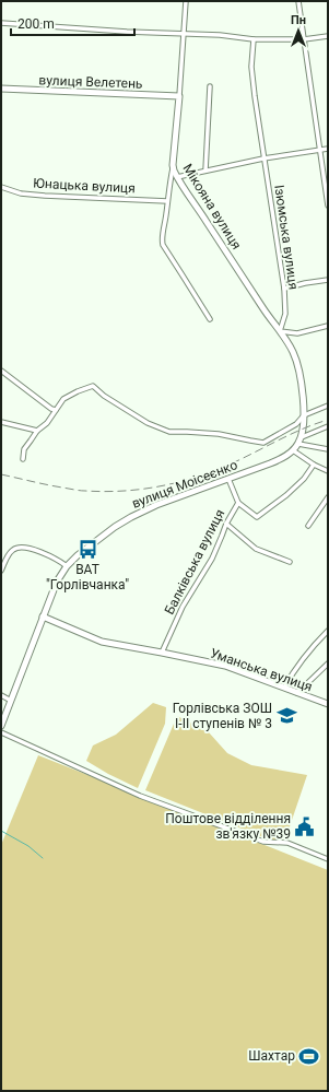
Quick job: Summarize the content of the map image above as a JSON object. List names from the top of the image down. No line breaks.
{"streets":{"street":["вулиця Велетень","Юнацька вулиця","Мікояна вулиця","Ізюмська вулиця","вулиця Моісеєнко","Балківська вулиця","Уманська вулиця"]},"crossings":[["вулиця Велетень","Мікояна вулиця"],["Мікояна вулиця","Ізюмська вулиця"],["вулиця Моісеєнко","Уманська вулиця"],["Балківська вулиця","Уманська вулиця"]],"places":{"bus stop":["ВАТ \"Горлівчанка\""],"school or university":["Горлівська ЗОШ І-ІІ ступенів № 3"],"public building":["Поштове відділення зв'язку №39"],"sports":["Шахтар"]},"scale_bar":"200 m","north":"top"}
